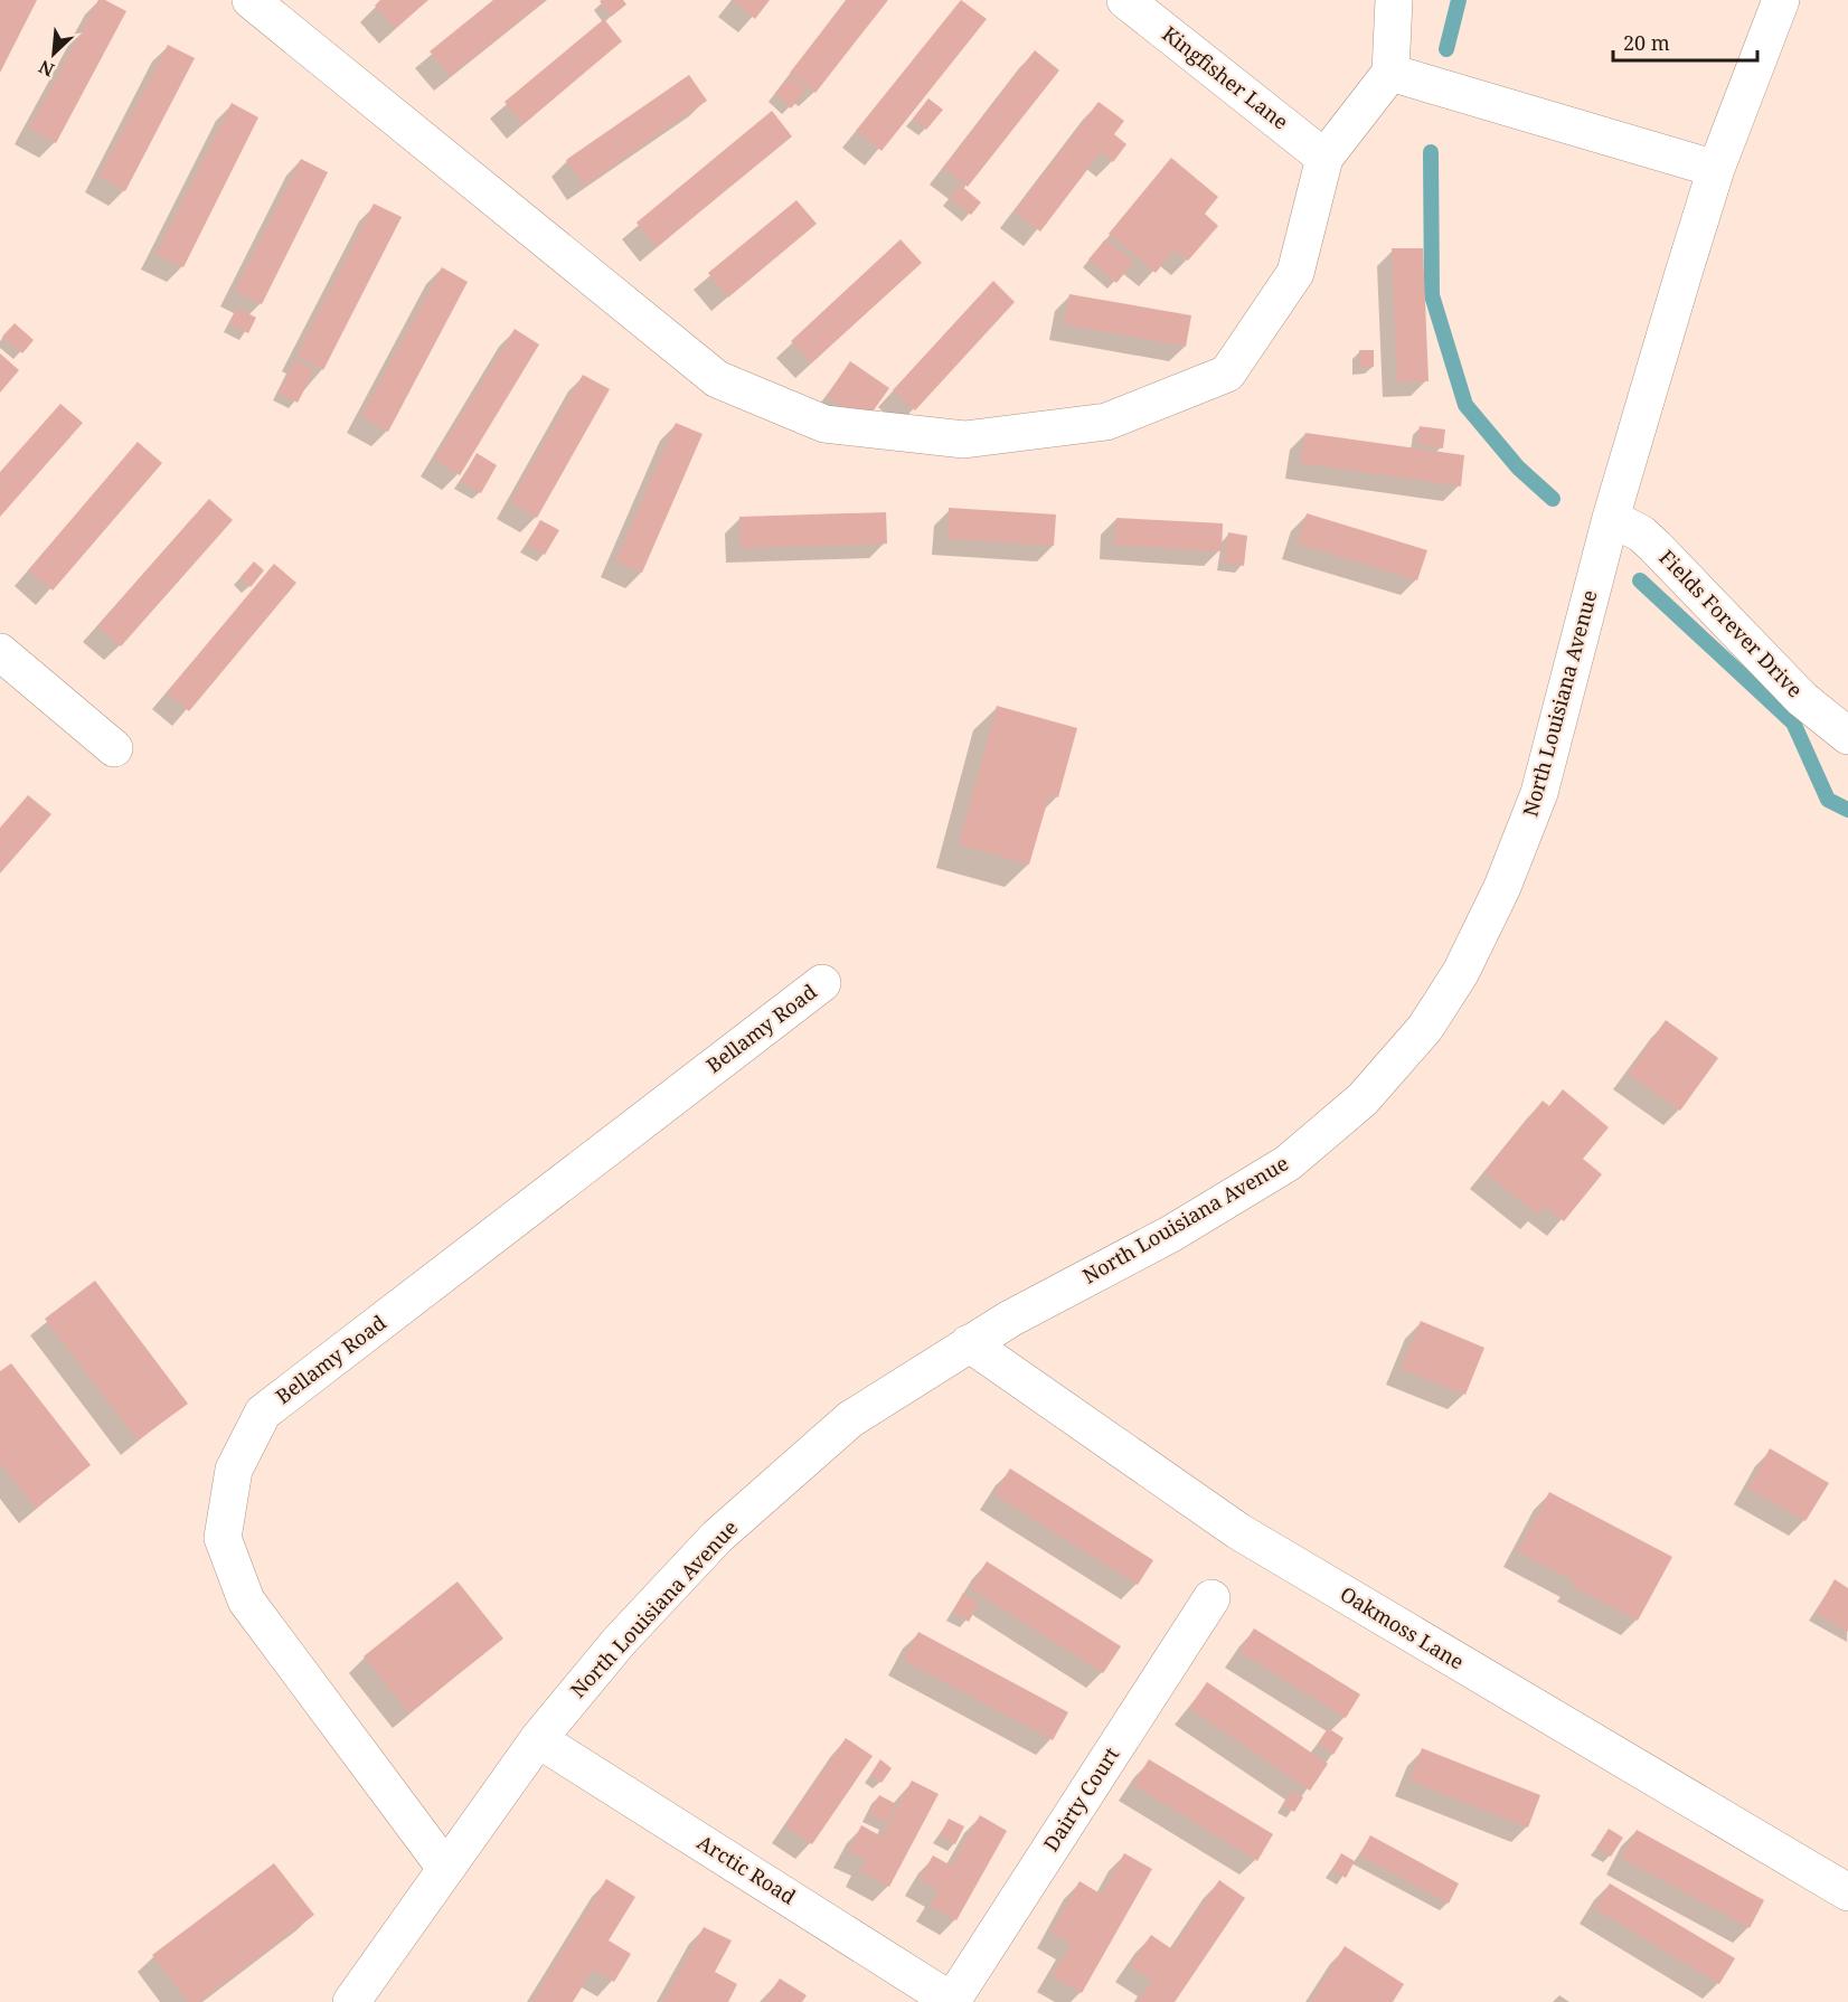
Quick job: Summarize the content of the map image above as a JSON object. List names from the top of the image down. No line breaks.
{"streets":{"street":["Kingfisher Lane","Fields Forever Drive","North Louisiana Avenue","Bellamy Road","Oakmoss Lane","Dairty Court","Arctic Road"]},"crossings":[["Fields Forever Drive","North Louisiana Avenue"],["North Louisiana Avenue","Bellamy Road"],["North Louisiana Avenue","Oakmoss Lane"],["North Louisiana Avenue","Arctic Road"],["Dairty Court","Arctic Road"]],"scale_bar":"20 m","north":"bottom left"}
